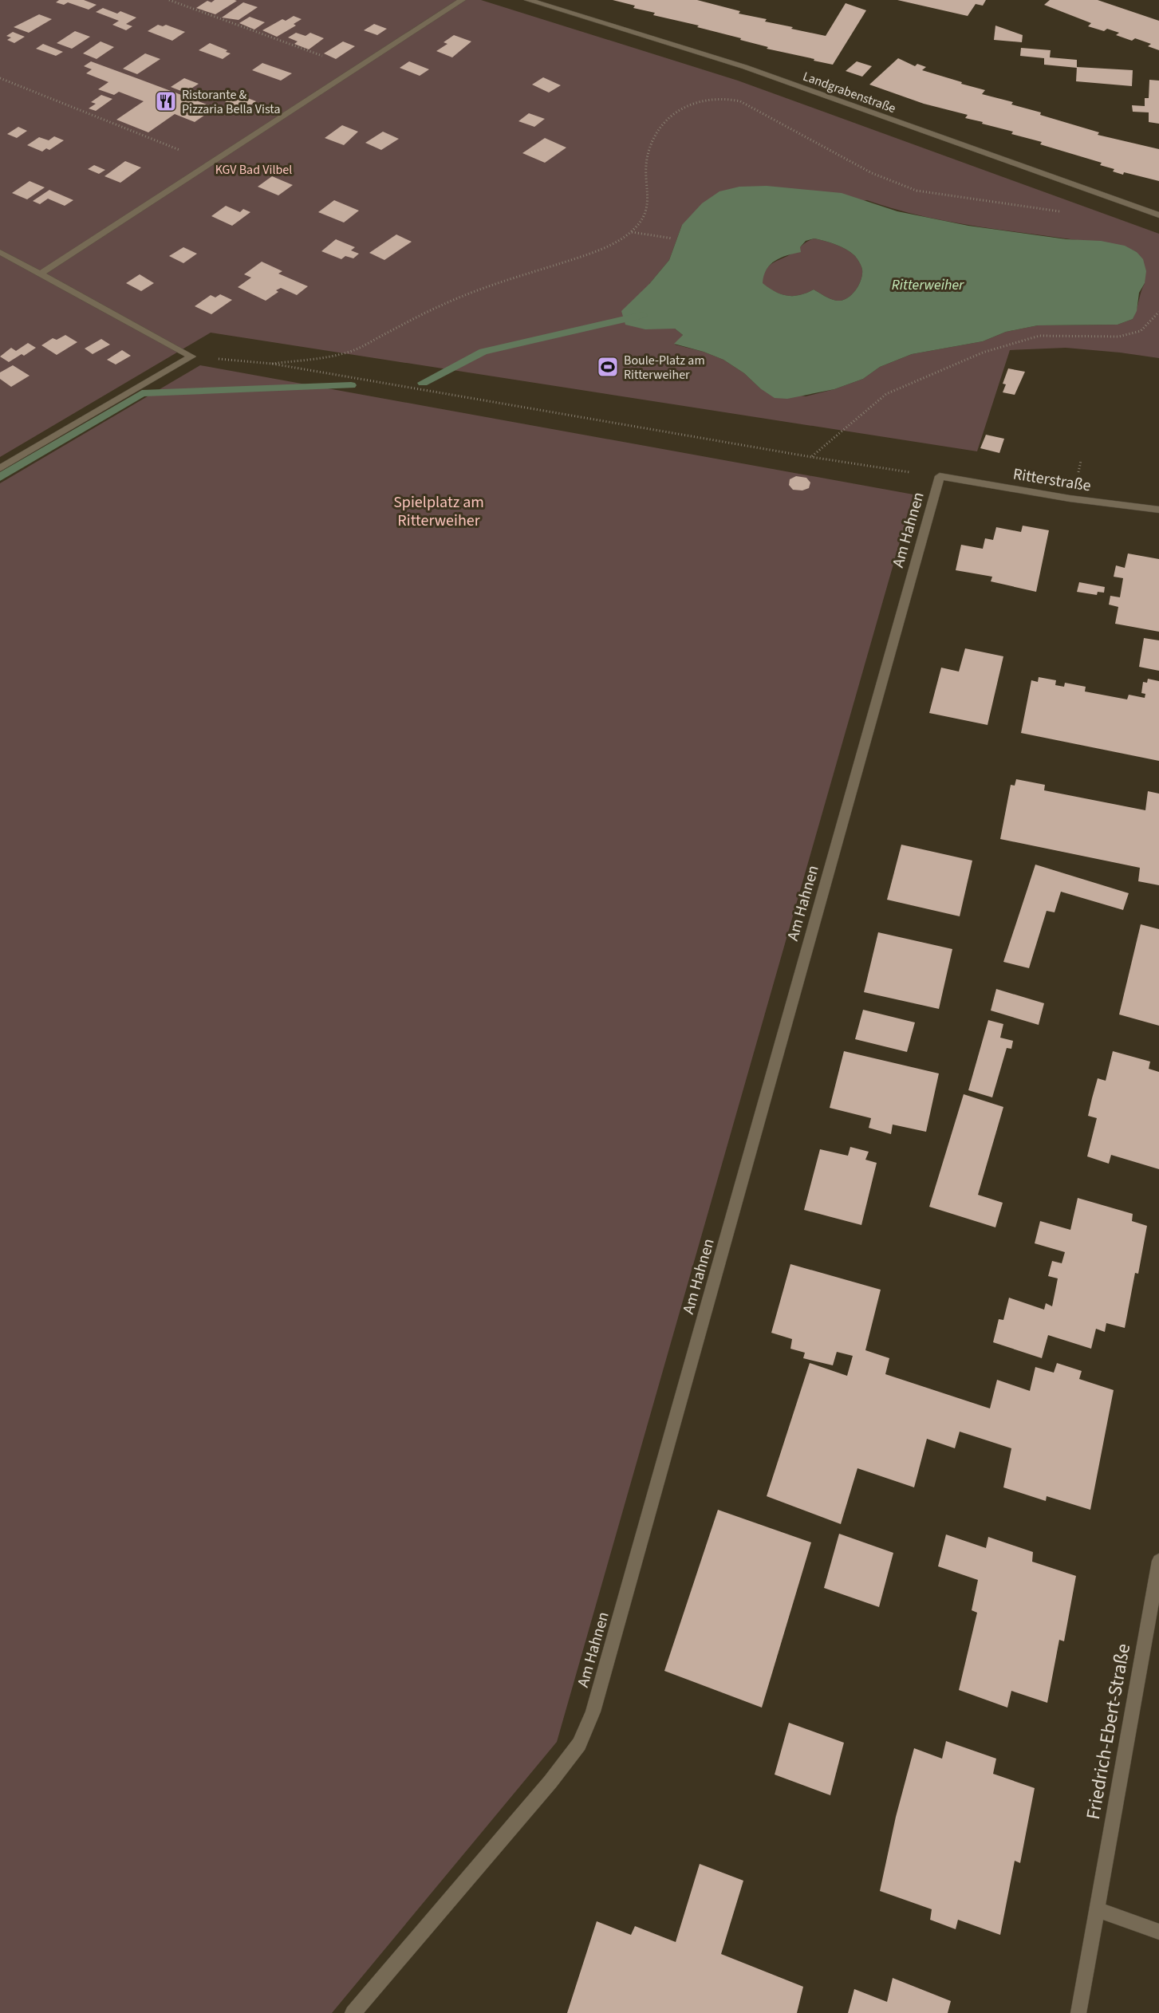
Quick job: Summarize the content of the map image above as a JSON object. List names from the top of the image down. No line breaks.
{"streets":{"street":["Landgrabenstraße","Ritterstraße","Am Hahnen","Friedrich-Ebert-Straße"]},"crossings":[["Ritterstraße","Am Hahnen"]],"water":["Ritterweiher"],"parks":["KGV Bad Vilbel","Spielplatz am Ritterweiher"],"places":{"restaurant":["Ristorante & Pizzaria Bella Vista"],"sports":["Boule-Platz am Ritterweiher"]}}
